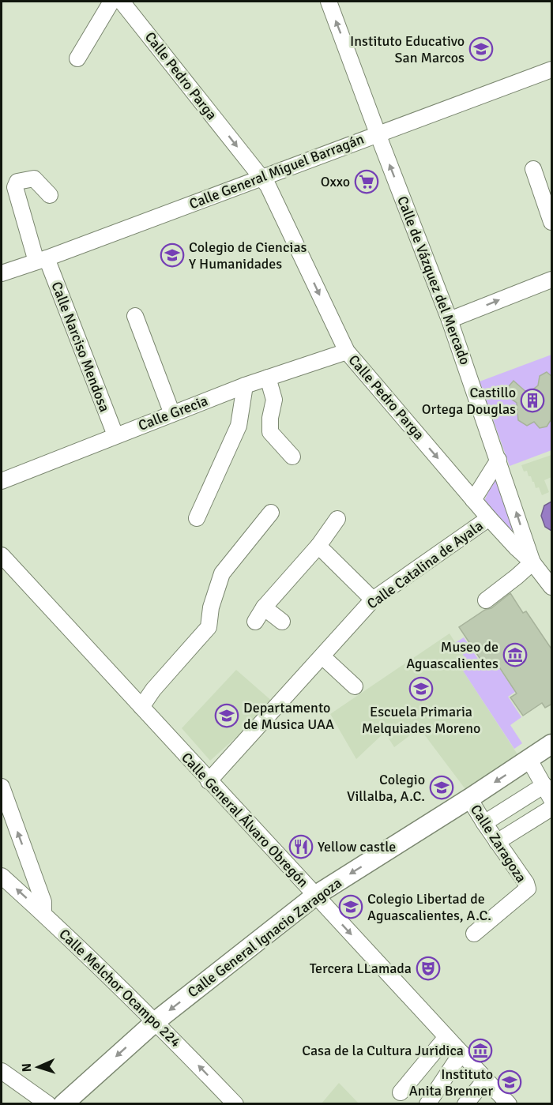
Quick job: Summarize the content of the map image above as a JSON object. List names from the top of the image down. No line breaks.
{"streets":{"main road":["Calle General Ignacio Zaragoza"],"street":["Calle Pedro Parga","Calle General Miguel Barragán","Calle de Vázquez del Mercado","Calle Narciso Mendosa","Calle Grecia","Calle Catalina de Ayala","Calle General Álvaro Obregón","Calle Zaragoza","Calle Melchor Ocampo 224"]},"crossings":[["Calle Pedro Parga","Calle General Miguel Barragán"],["Calle Pedro Parga","Calle de Vázquez del Mercado"],["Calle Pedro Parga","Calle Grecia"],["Calle Pedro Parga","Calle Catalina de Ayala"],["Calle General Miguel Barragán","Calle de Vázquez del Mercado"],["Calle General Miguel Barragán","Calle Narciso Mendosa"],["Calle Narciso Mendosa","Calle Grecia"],["Calle Catalina de Ayala","Calle General Álvaro Obregón"],["Calle General Álvaro Obregón","Calle General Ignacio Zaragoza"],["Calle Zaragoza","Calle General Ignacio Zaragoza"],["Calle General Ignacio Zaragoza","Calle Melchor Ocampo 224"]],"one_way":["Calle Pedro Parga","Calle de Vázquez del Mercado","Calle General Ignacio Zaragoza","Calle Melchor Ocampo 224"],"places":{"school or university":["Instituto Educativo San Marcos","Colegio de Ciencias Y Humanidades","Escuela Primaria Melquiades Moreno","Departamento de Musica UAA","Colegio Villalba, A.C.","Colegio Libertad de Aguascalientes, A.C.","Instituto Anita Brenner"],"supermarket":["Oxxo"],"building":["Castillo Ortega Douglas"],"museum":["Museo de Aguascalientes","Casa de la Cultura Juridica"],"restaurant":["Yellow castle"],"theatre":["Tercera LLamada"]},"north":"left"}
